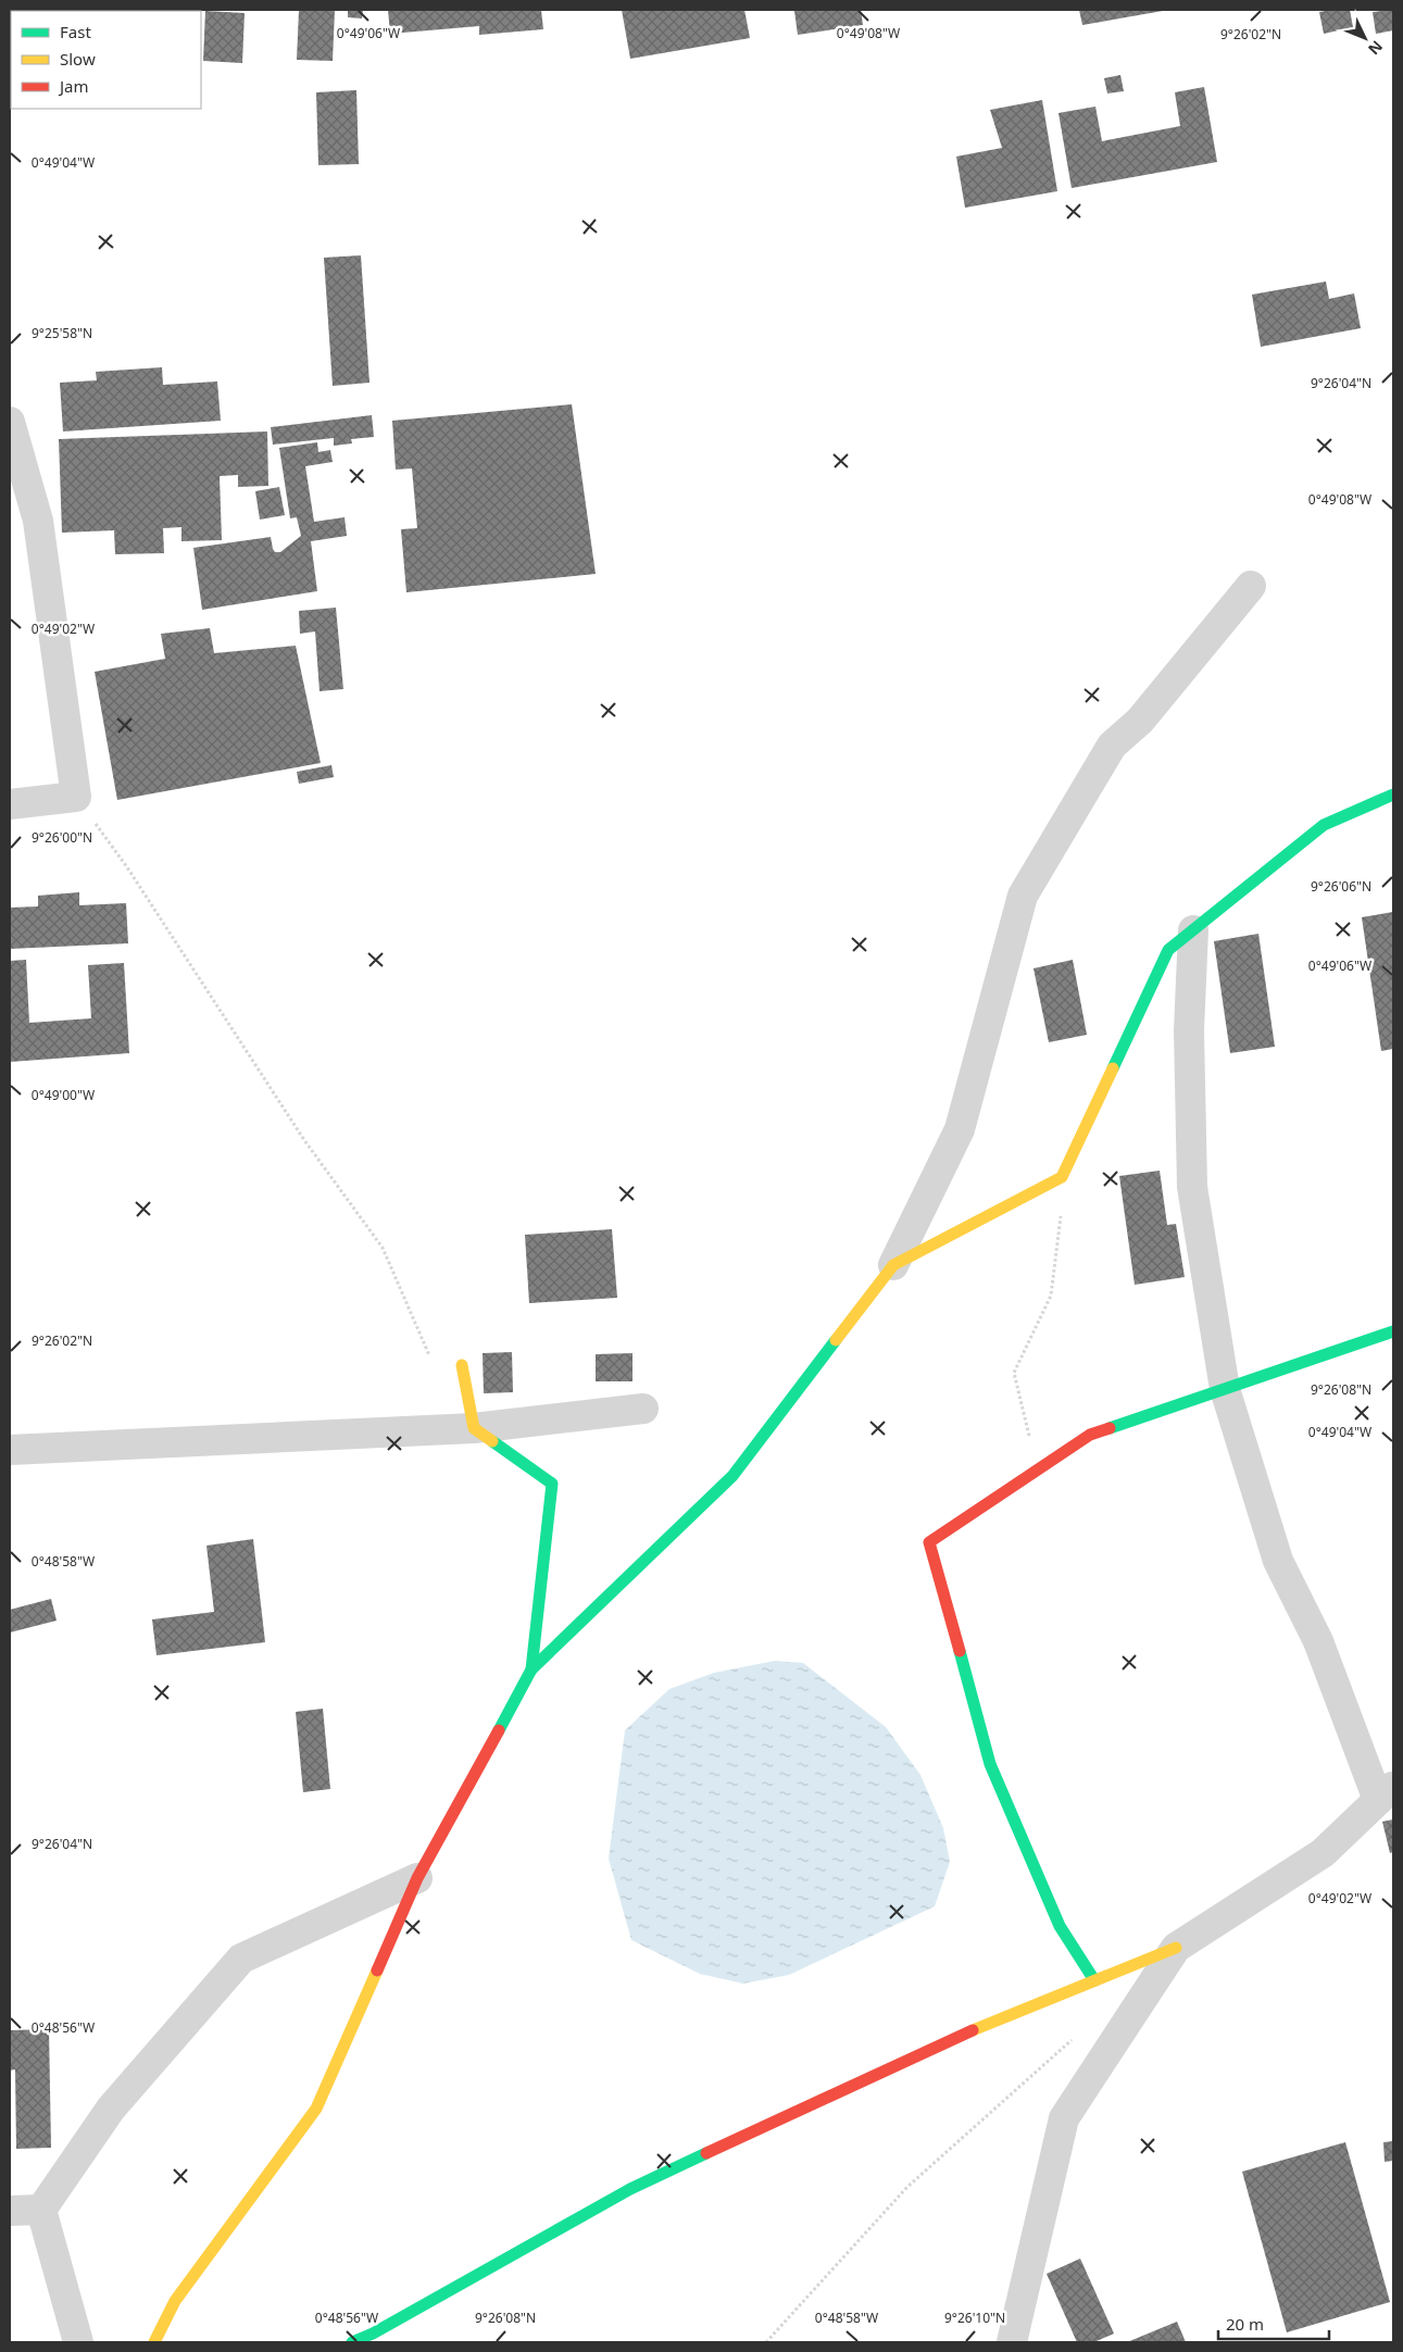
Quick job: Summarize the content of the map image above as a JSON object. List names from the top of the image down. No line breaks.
{"legend":["Fast","Slow","Jam"],"scale_bar":"20 m","north":"bottom right","coordinates":["0°49'06\"W","0°49'08\"W","9°26'02\"N","0°49'04\"W","9°25'58\"N","9°26'04\"N","0°49'02\"W","9°26'00\"N","9°26'06\"N","0°49'00\"W","9°26'08\"N","0°48'58\"W","0°48'56\"W","9°26'10\"N"]}
